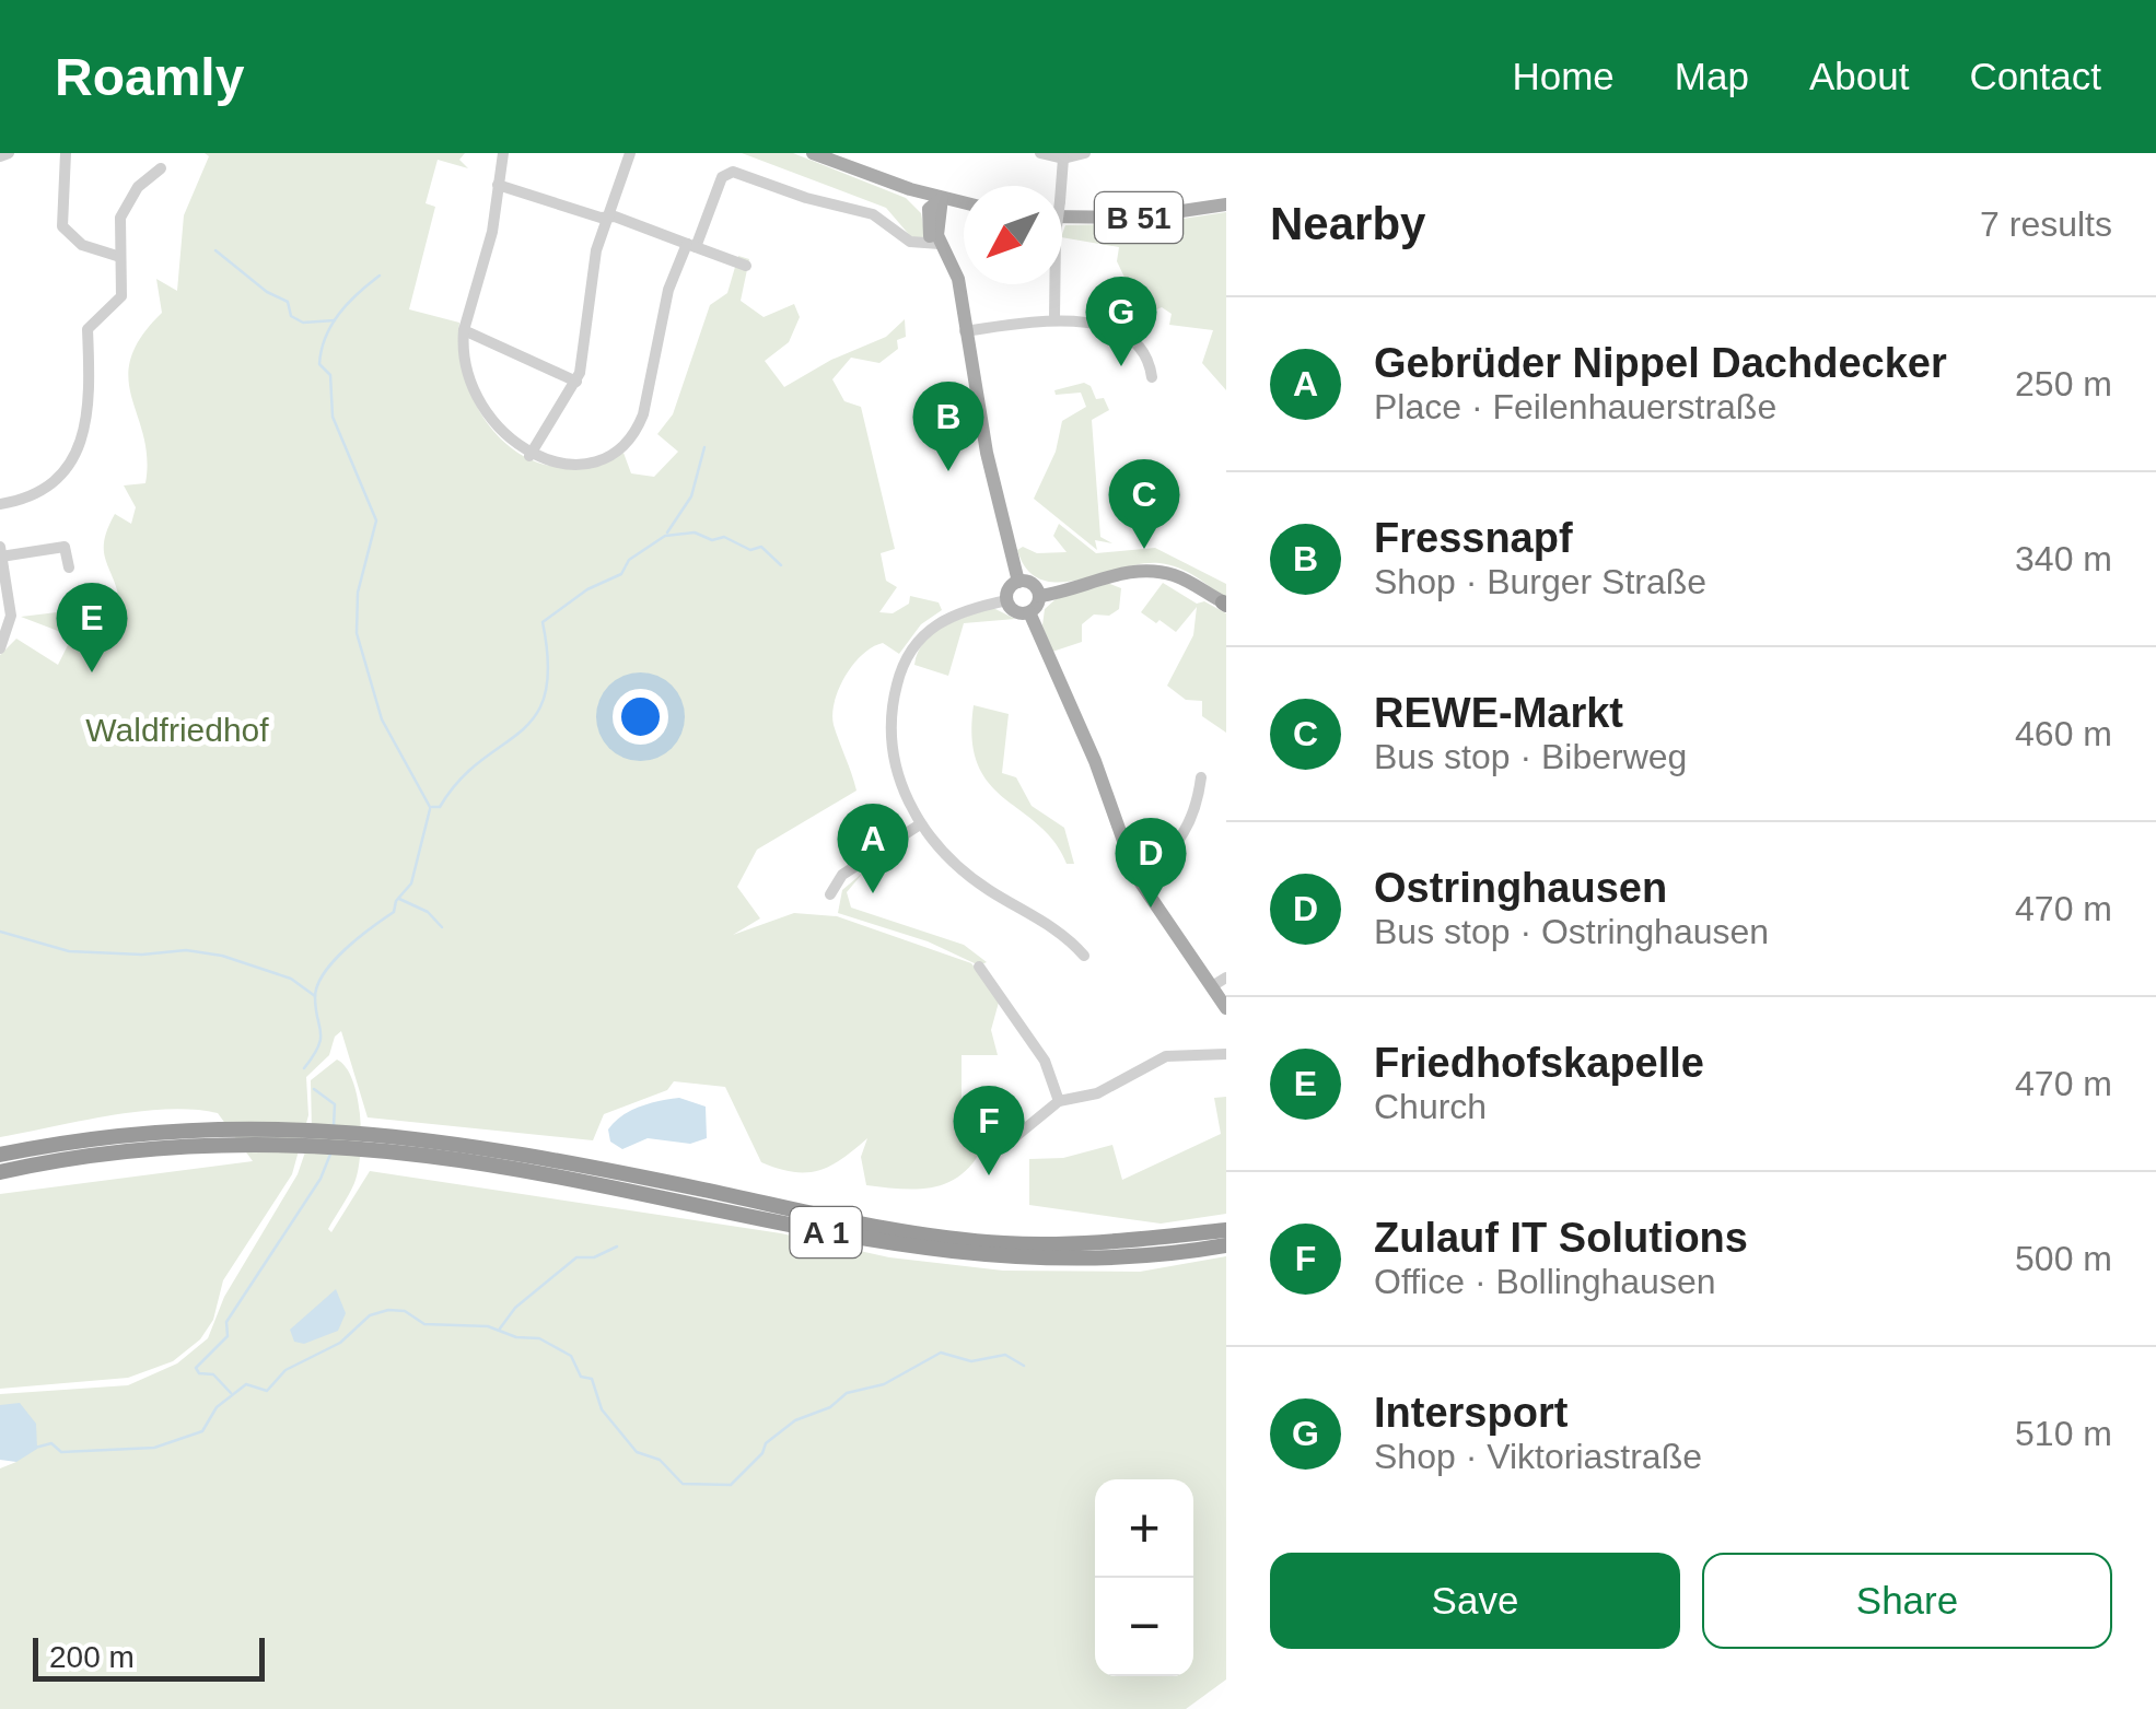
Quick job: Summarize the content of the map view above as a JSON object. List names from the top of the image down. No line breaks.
{"streets":{"highway":["A 1"],"main road":["B 51"]},"parks":["Waldfriedhof"],"scale_bar":"200 m","north":"bottom left","page":{"header":"Roamly","nav":["Home","Map","About","Contact"],"heading":["Nearby","7 results"],"pins":["G","B","C","E","A","D","F"],"list":[{"mark":"A","name":"Gebrüder Nippel Dachdecker","note":"Place · Feilenhauerstraße","value":"250 m"},{"mark":"B","name":"Fressnapf","note":"Shop · Burger Straße","value":"340 m"},{"mark":"C","name":"REWE-Markt","note":"Bus stop · Biberweg","value":"460 m"},{"mark":"D","name":"Ostringhausen","note":"Bus stop · Ostringhausen","value":"470 m"},{"mark":"E","name":"Friedhofskapelle","note":"Church","value":"470 m"},{"mark":"F","name":"Zulauf IT Solutions","note":"Office · Bollinghausen","value":"500 m"},{"mark":"G","name":"Intersport","note":"Shop · Viktoriastraße","value":"510 m"}],"map_buttons":["+","−"],"buttons":["Save","Share"],"scale":"200 m"}}
